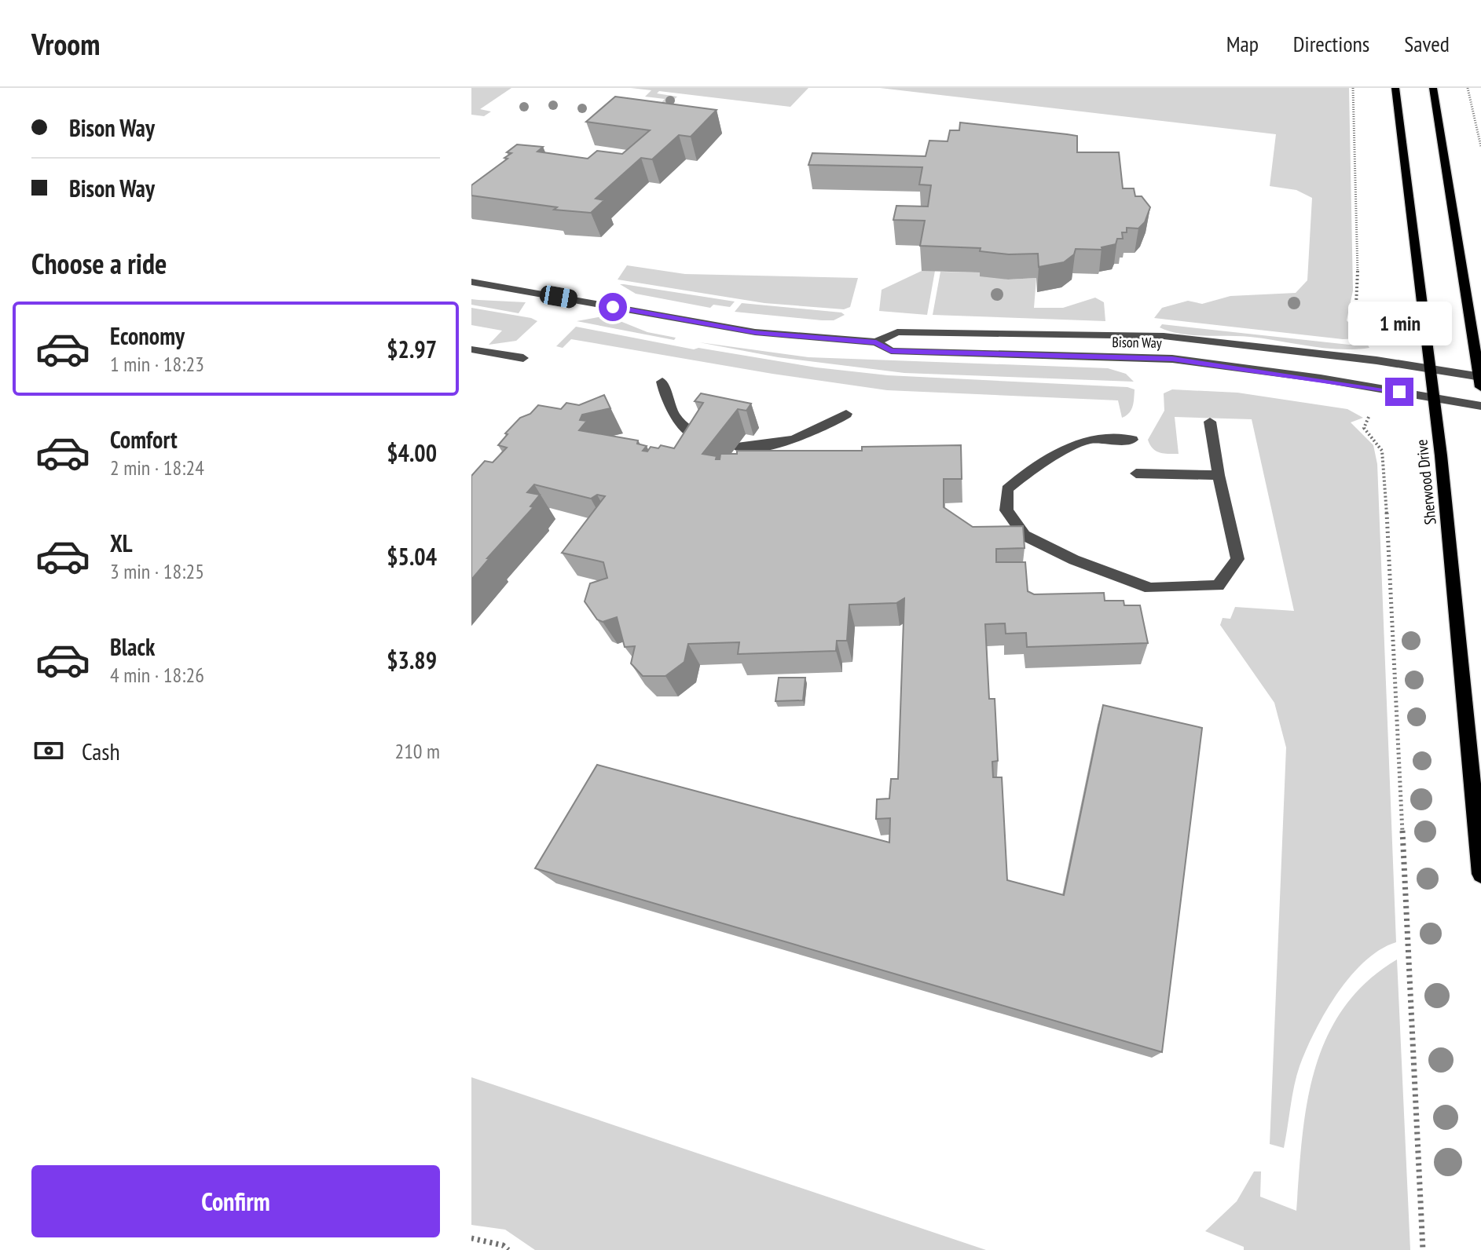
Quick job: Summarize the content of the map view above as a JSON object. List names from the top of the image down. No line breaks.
{"streets":{"main road":["Sherwood Drive"],"street":["Bison Way"]},"crossings":[["Bison Way","Sherwood Drive"]],"page":{"header":"Vroom","nav":["Map","Directions","Saved"],"banner":["Bison Way","Bison Way"],"heading":"Choose a ride","list":[{"name":"Economy","note":"1 min · 18:23","value":"$2.97"},{"name":"Comfort","note":"2 min · 18:24","value":"$4.00"},{"name":"XL","note":"3 min · 18:25","value":"$5.04"},{"name":"Black","note":"4 min · 18:26","value":"$3.89"}],"bubble":"1 min","pay":["Cash","210 m"],"buttons":"Confirm"}}
